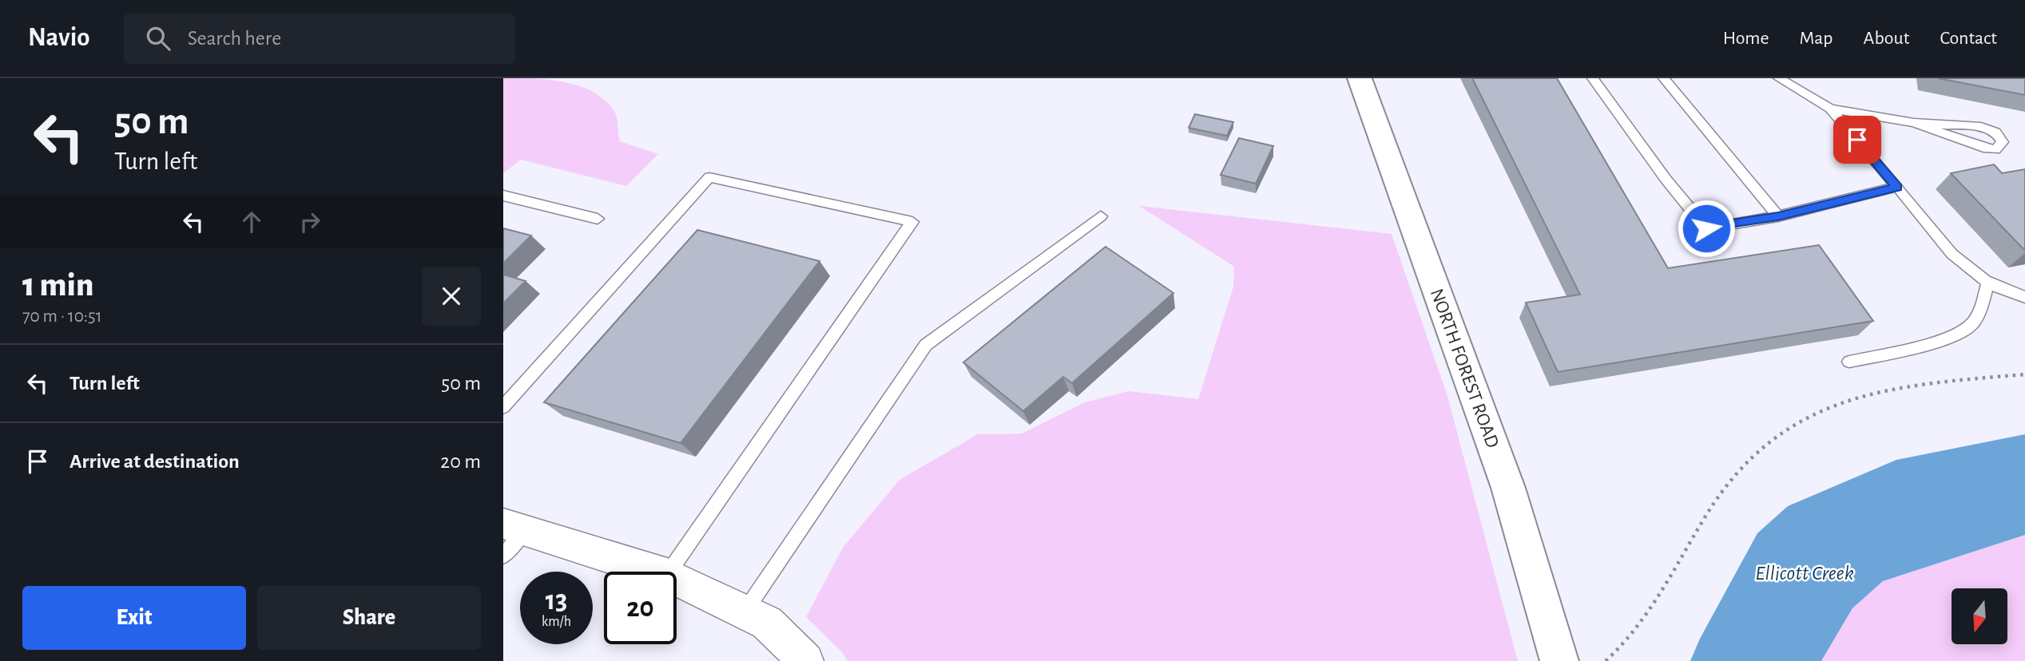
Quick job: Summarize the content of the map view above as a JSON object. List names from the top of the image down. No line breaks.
{"streets":{"street":["NORTH FOREST ROAD"]},"water":["Ellicott Creek"],"north":"bottom","page":{"header":"Navio","search":"Search here","nav":["Home","Map","About","Contact"],"turn":["50 m","Turn left"],"heading":["1 min","70 m · 10:51"],"list":[{"name":"Turn left","value":"50 m"},{"name":"Arrive at destination","value":"20 m"}],"speed":"13 km/h","limit":"20","buttons":["Exit","Share"]}}
